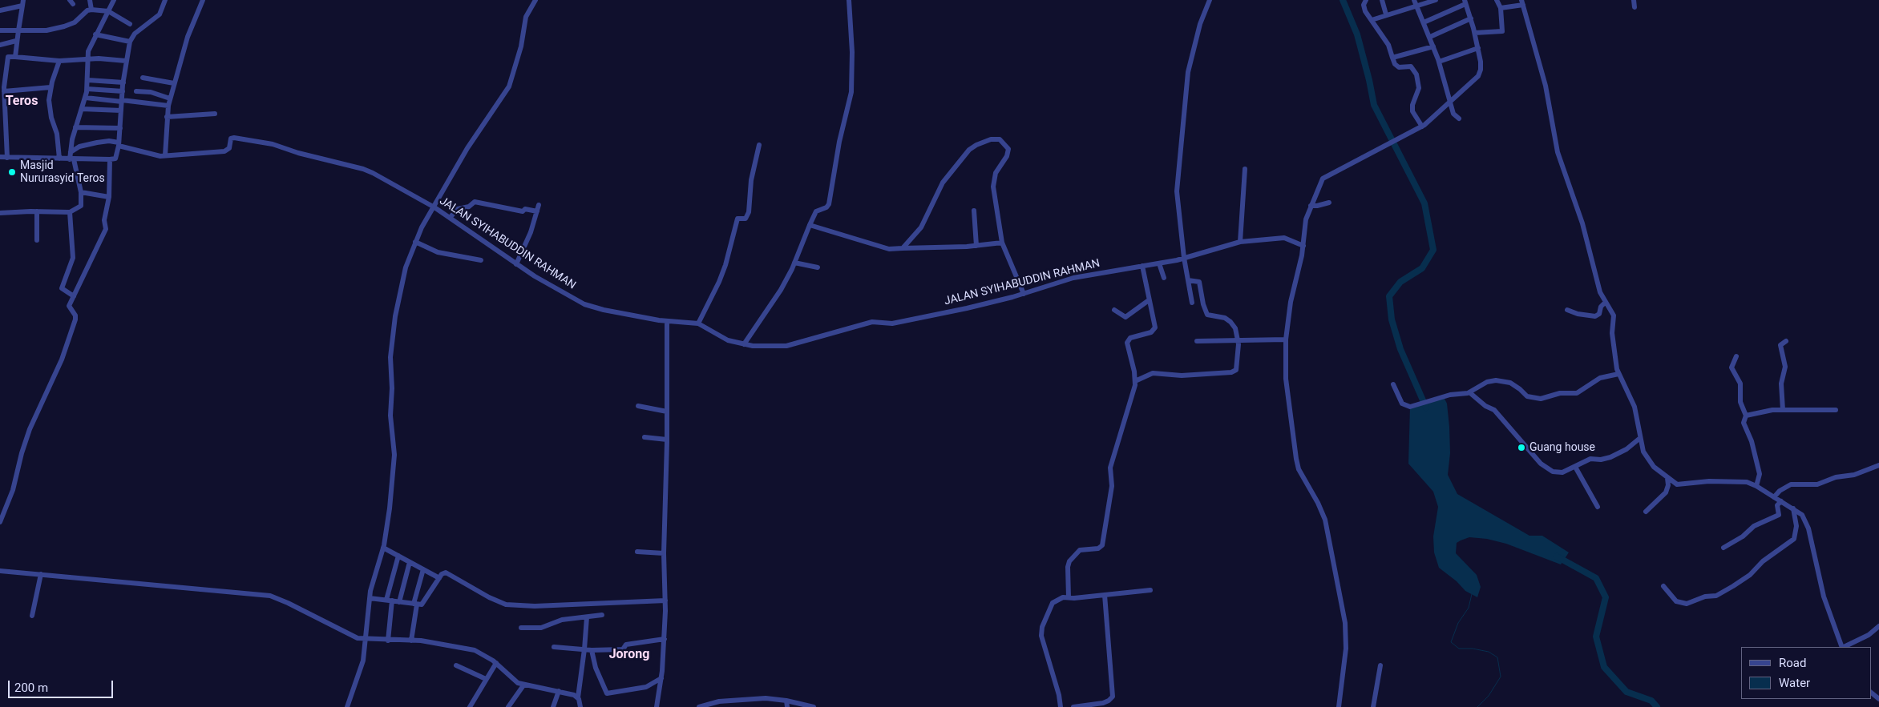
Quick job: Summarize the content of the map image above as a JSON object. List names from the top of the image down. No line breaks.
{"streets":{"street":["JALAN SYIHABUDDIN RAHMAN"]},"districts":["Teros","Jorong"],"places":["Masjid Nururasyid Teros","Guang house"],"legend":["Road","Water"],"scale_bar":"200 m"}
